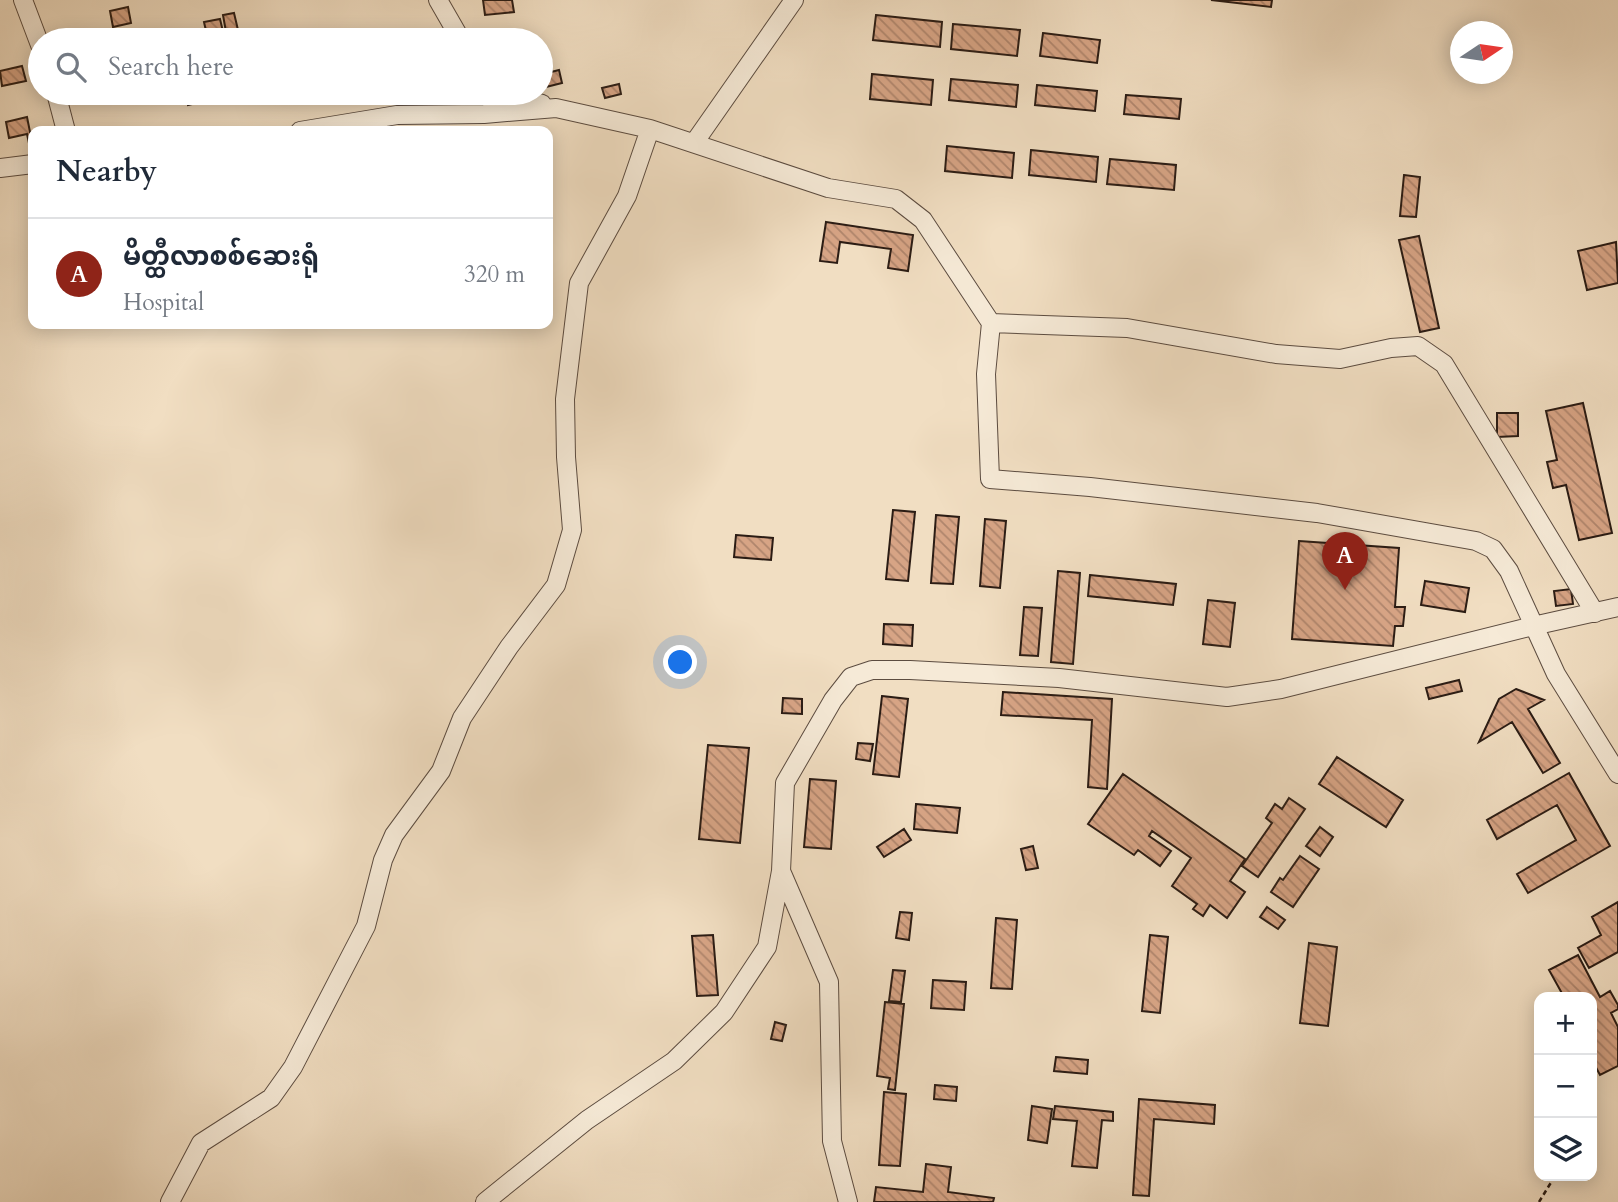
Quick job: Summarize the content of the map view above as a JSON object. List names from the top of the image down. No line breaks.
{"north":"right","page":{"search":"Search here","heading":"Nearby","list":[{"mark":"A","name":"မိတ္ထီလာစစ်ဆေးရုံ","note":"Hospital","value":"320 m"}],"pins":"A","map_buttons":["+","−"]}}
